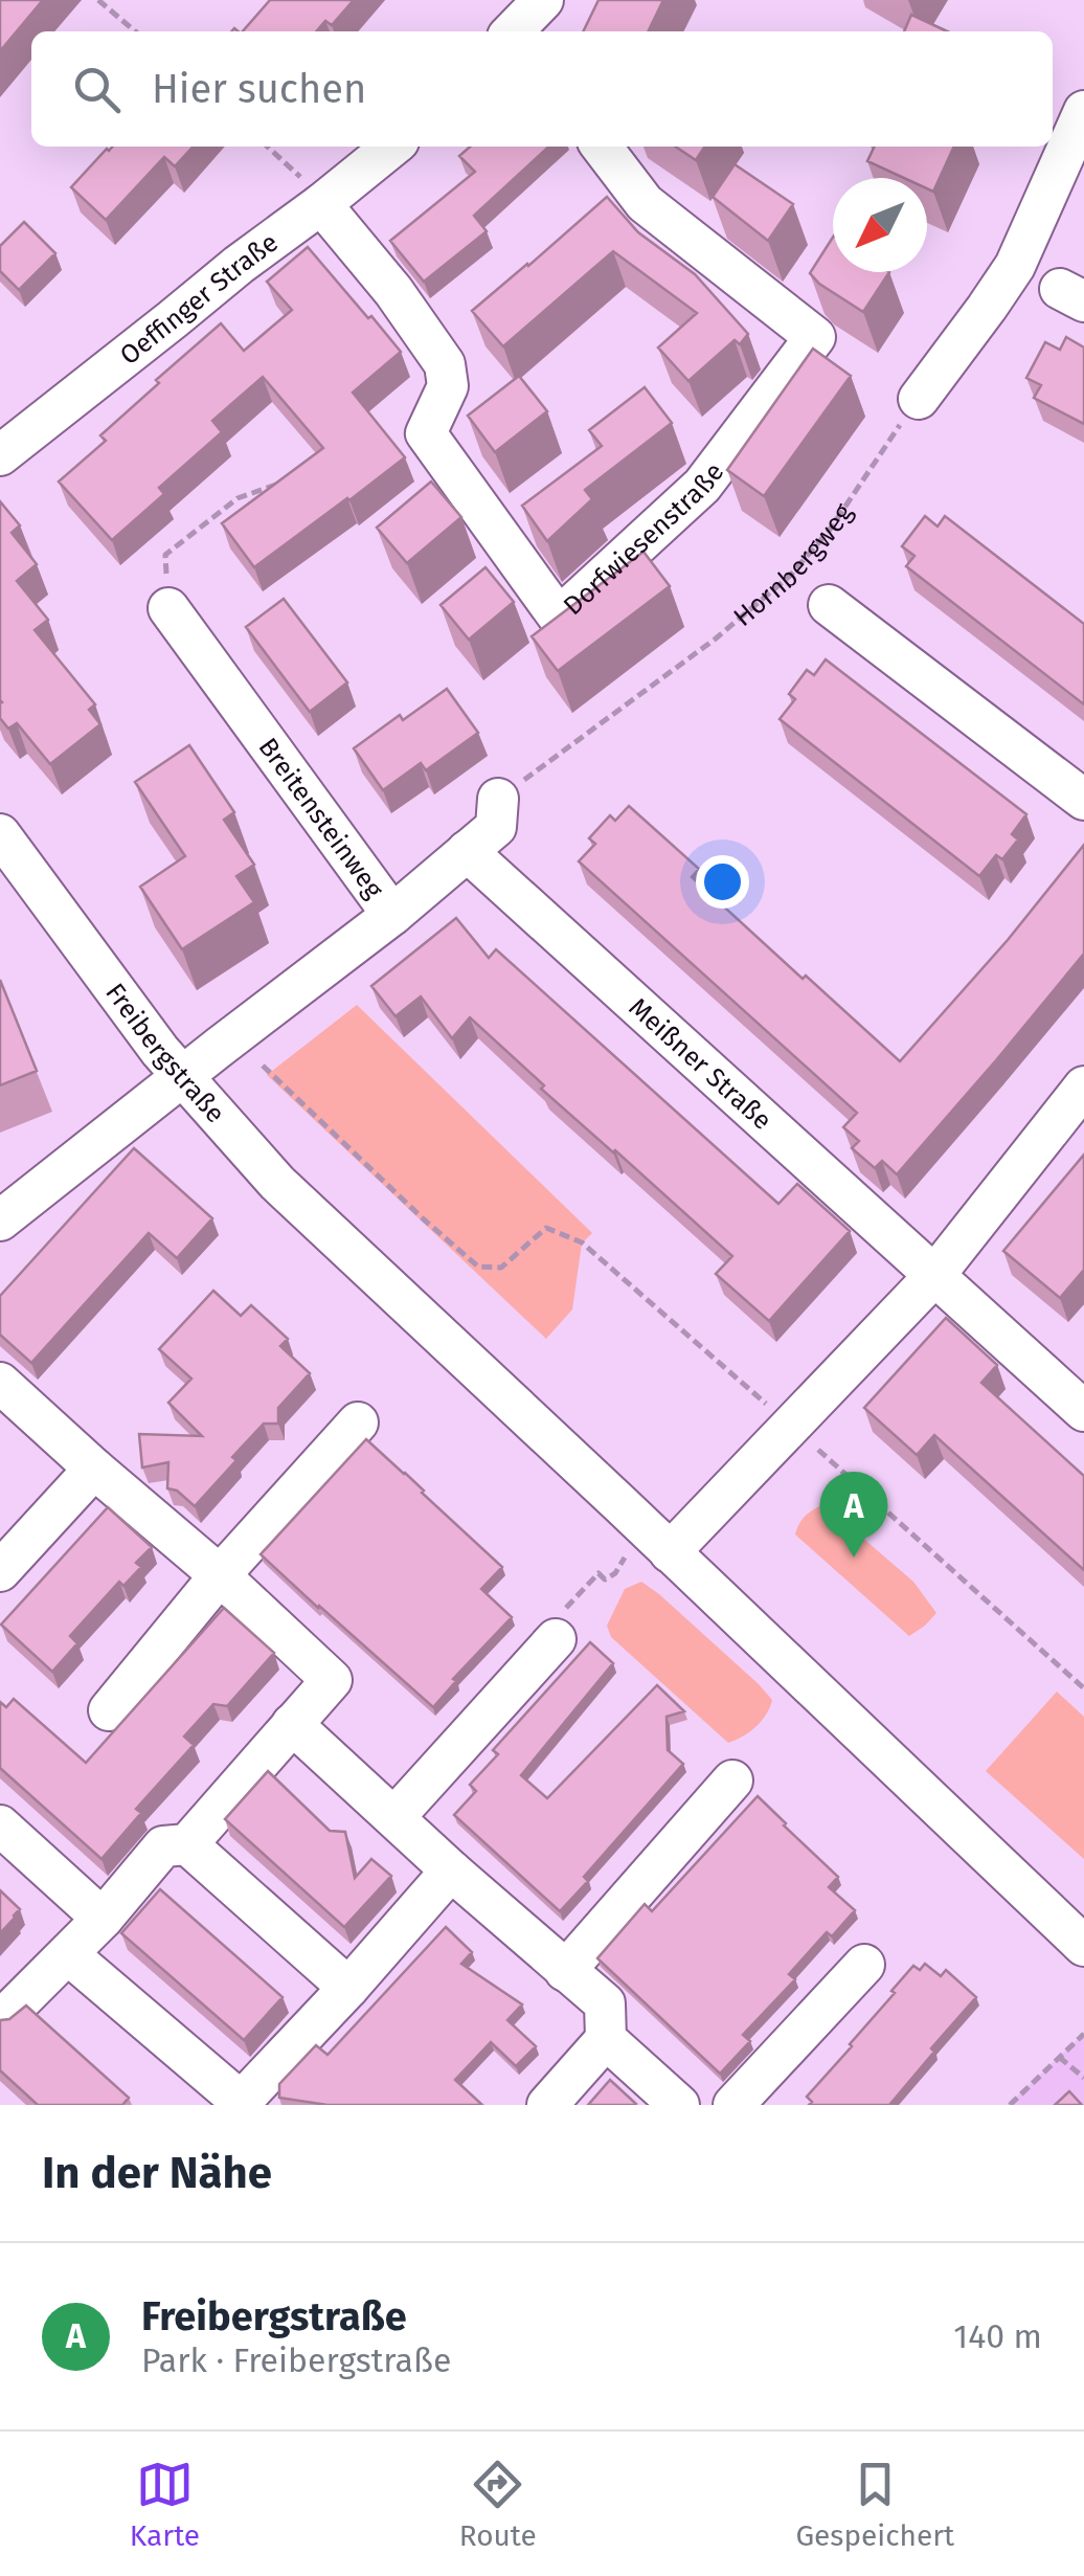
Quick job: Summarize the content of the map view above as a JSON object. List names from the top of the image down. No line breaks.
{"streets":{"street":["Oeffinger Straße","Dorfwiesenstraße","Breitensteinweg","Freibergstraße","Meißner Straße"],"path":["Hornbergweg"]},"crossings":[["Oeffinger Straße","Dorfwiesenstraße"],["Breitensteinweg","Freibergstraße"]],"north":"bottom left","page":{"search":"Hier suchen","pins":"A","heading":"In der Nähe","list":[{"mark":"A","name":"Freibergstraße","note":"Park · Freibergstraße","value":"140 m"}],"nav":["Karte","Route","Gespeichert"]}}
